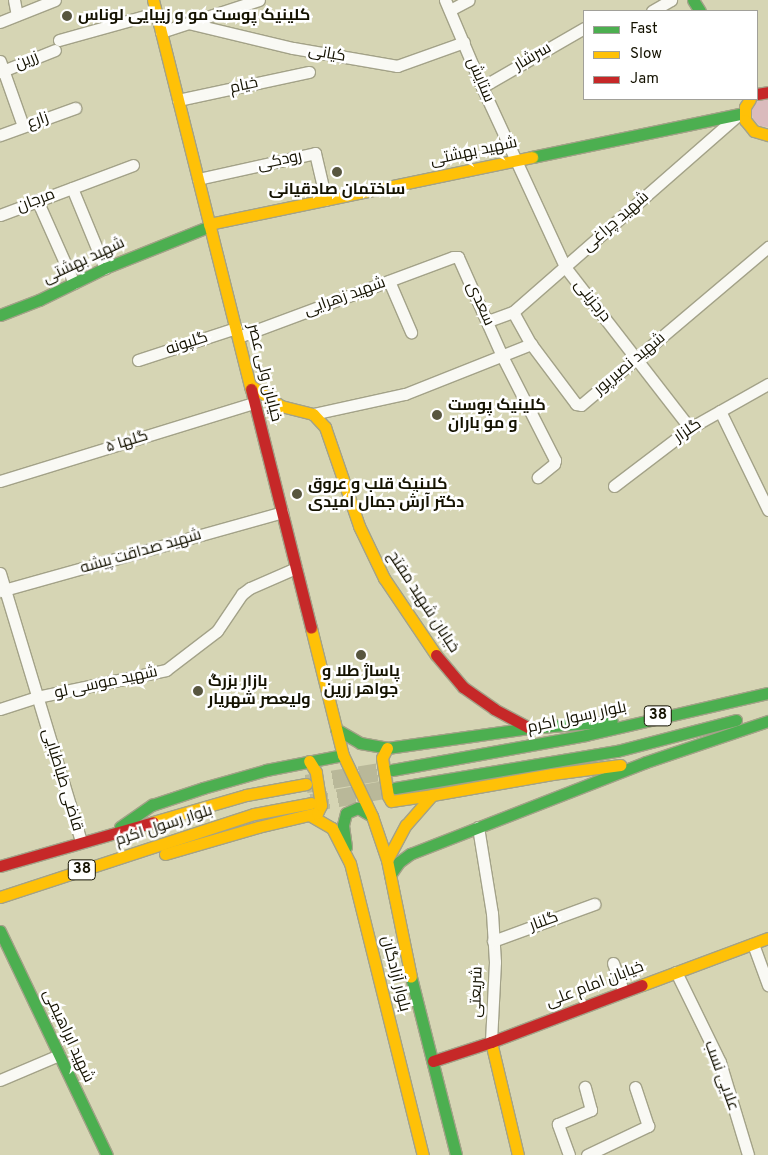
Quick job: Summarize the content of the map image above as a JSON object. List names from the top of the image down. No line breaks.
{"streets":{"main road":["شهید بهشتی","خیابان ولی عصر","خیابان شهید مفتح","38","بلوار رسول اکرم","بلوار آزادگان","خیابان امام علی","شریعتی","شهید ابراهیمی"],"street":["کیانی","سرشار","زرین","ستایش","خیام","زارع","رودکی","مرجان","شهید چراغی","شهید زهرایی","درجزینی","سعدی","گلپونه","شهید نصیرپور","گلزار","گلها ۵","شهید صداقت پیشه","شهید موسی لو","قاضی طباطبایی","گلنار","علایی نسب"]},"crossings":[["کیانی","ستایش"],["سرشار","ستایش"],["زرین","خیابان ولی عصر"],["ستایش","شهید بهشتی"],["ستایش","درجزینی"],["خیام","خیابان ولی عصر"],["شهید بهشتی","رودکی"],["شهید بهشتی","شهید چراغی"],["شهید بهشتی","درجزینی"],["شهید بهشتی","خیابان ولی عصر"],["رودکی","خیابان ولی عصر"],["شهید چراغی","درجزینی"],["شهید چراغی","سعدی"],["شهید چراغی","شهید نصیرپور"],["شهید زهرایی","سعدی"],["شهید زهرایی","گلپونه"],["شهید زهرایی","خیابان ولی عصر"],["درجزینی","شهید نصیرپور"],["درجزینی","گلزار"],["گلپونه","خیابان ولی عصر"],["خیابان ولی عصر","گلها ۵"],["خیابان ولی عصر","شهید صداقت پیشه"],["خیابان ولی عصر","شهید موسی لو"],["خیابان ولی عصر","بلوار آزادگان"],["شهید صداقت پیشه","قاضی طباطبایی"],["شهید موسی لو","قاضی طباطبایی"],["بلوار رسول اکرم","قاضی طباطبایی"],["گلنار","شریعتی"],["بلوار آزادگان","خیابان امام علی"],["خیابان امام علی","شریعتی"],["خیابان امام علی","علایی نسب"]],"places":["کلینیک پوست مو و زیبایی لوناس","ساختمان صادقیانی","کلینیک پوست و مو باران","کلینیک قلب و عروق دکتر آرش جمال امیدی","پاساژ طلا و جواهر زرین","بازار بزرگ ولیعصر شهریار"],"legend":["Fast","Slow","Jam"]}
